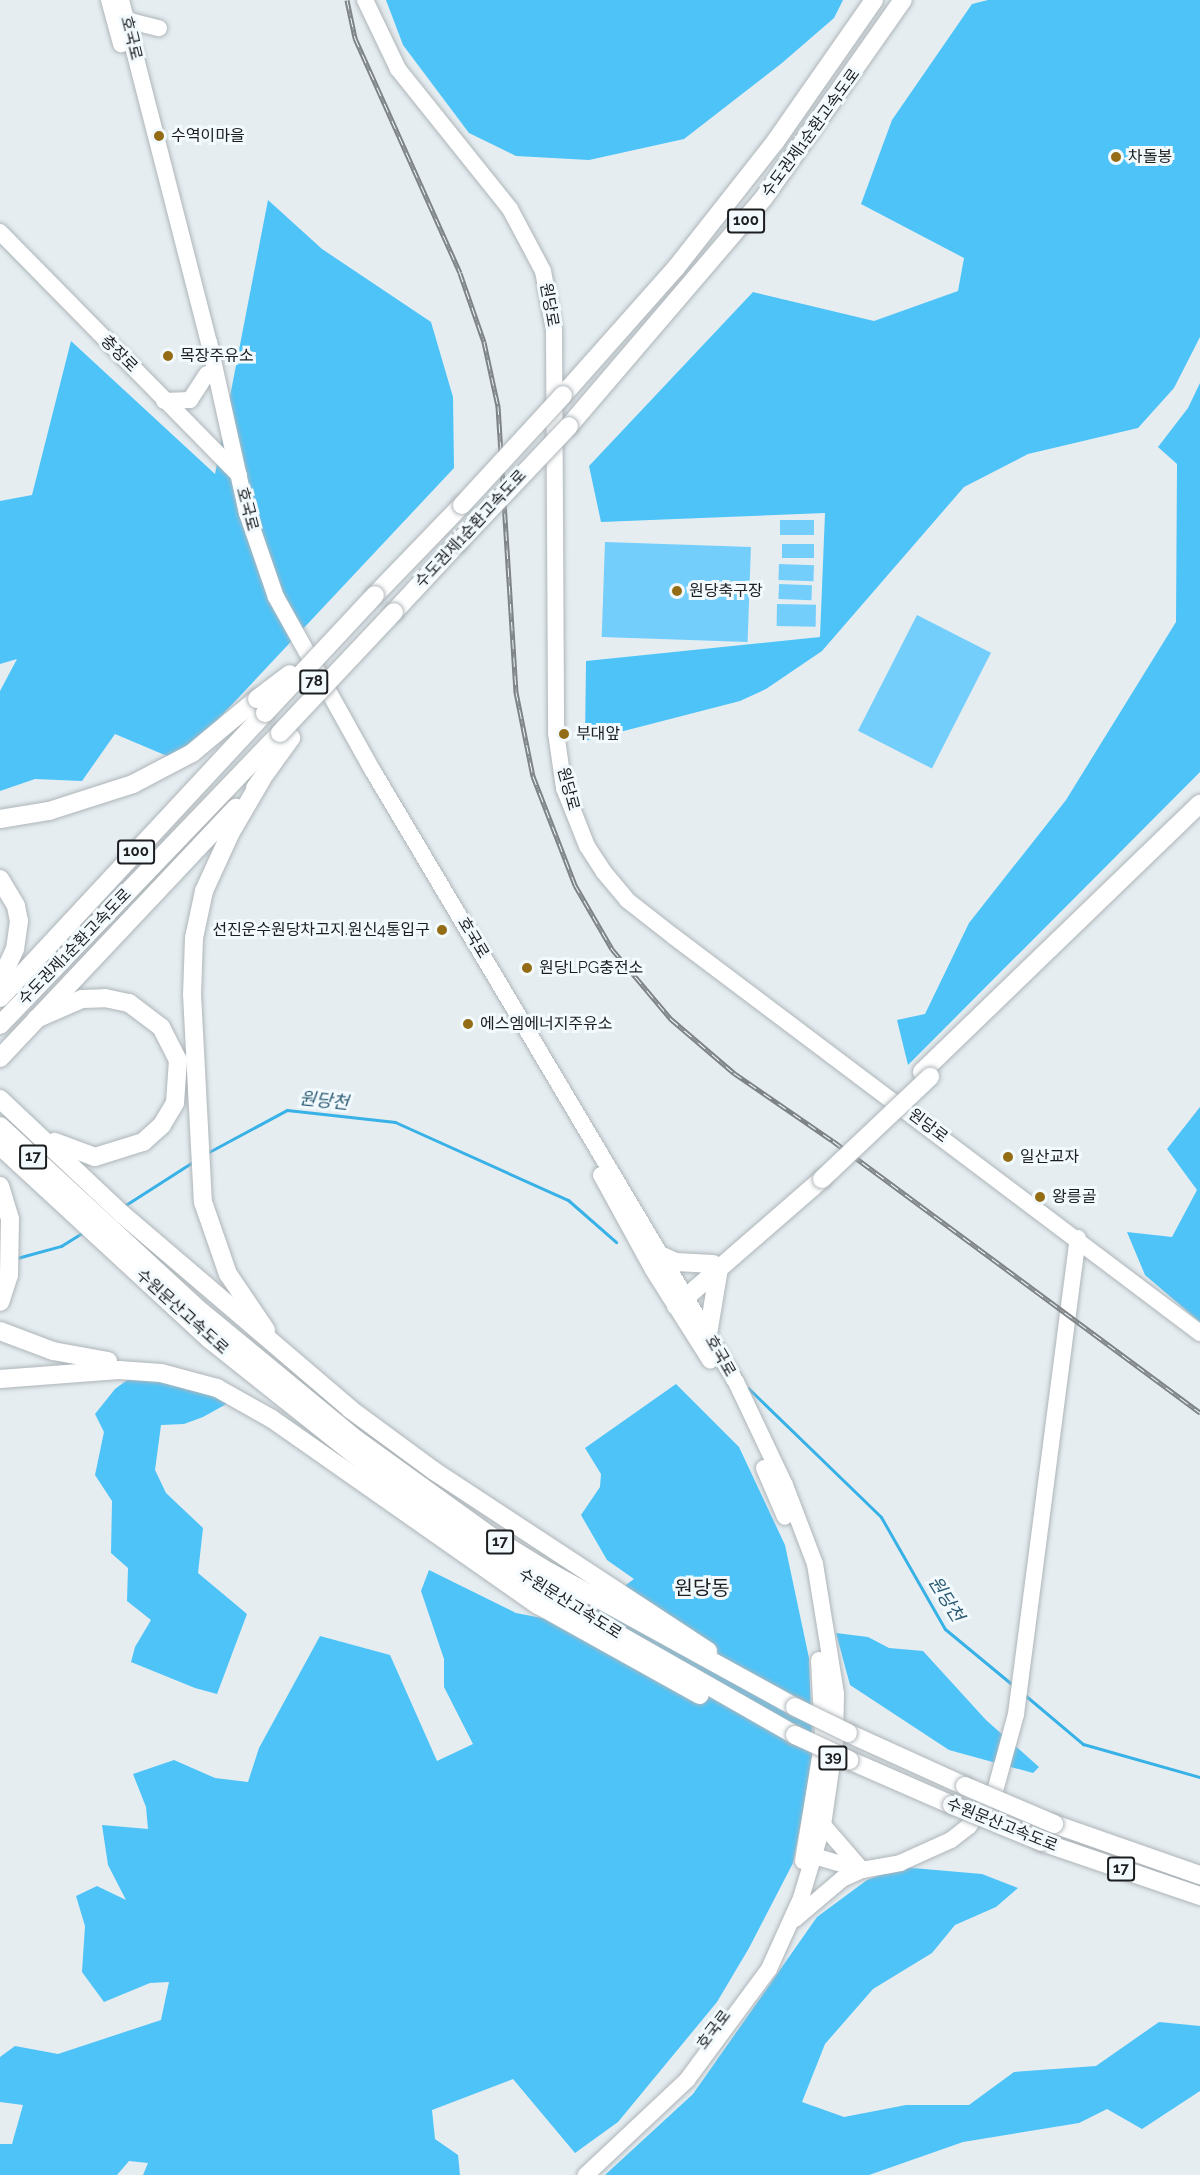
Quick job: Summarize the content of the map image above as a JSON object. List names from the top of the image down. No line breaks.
{"streets":{"highway":["수도권제1순환고속도로","100","17","수원문산고속도로"],"main road":["호국로","원당로","충장로","78","39"]},"crossings":[["호국로","충장로"]],"districts":["원당동"],"water":["원당천"],"places":["수역이마을","차돌봉","목장주유소","원당축구장","부대앞","선진운수원당차고지.원신4통입구","원당LPG충전소","에스엠에너지주유소","일산교자","왕릉골"]}
